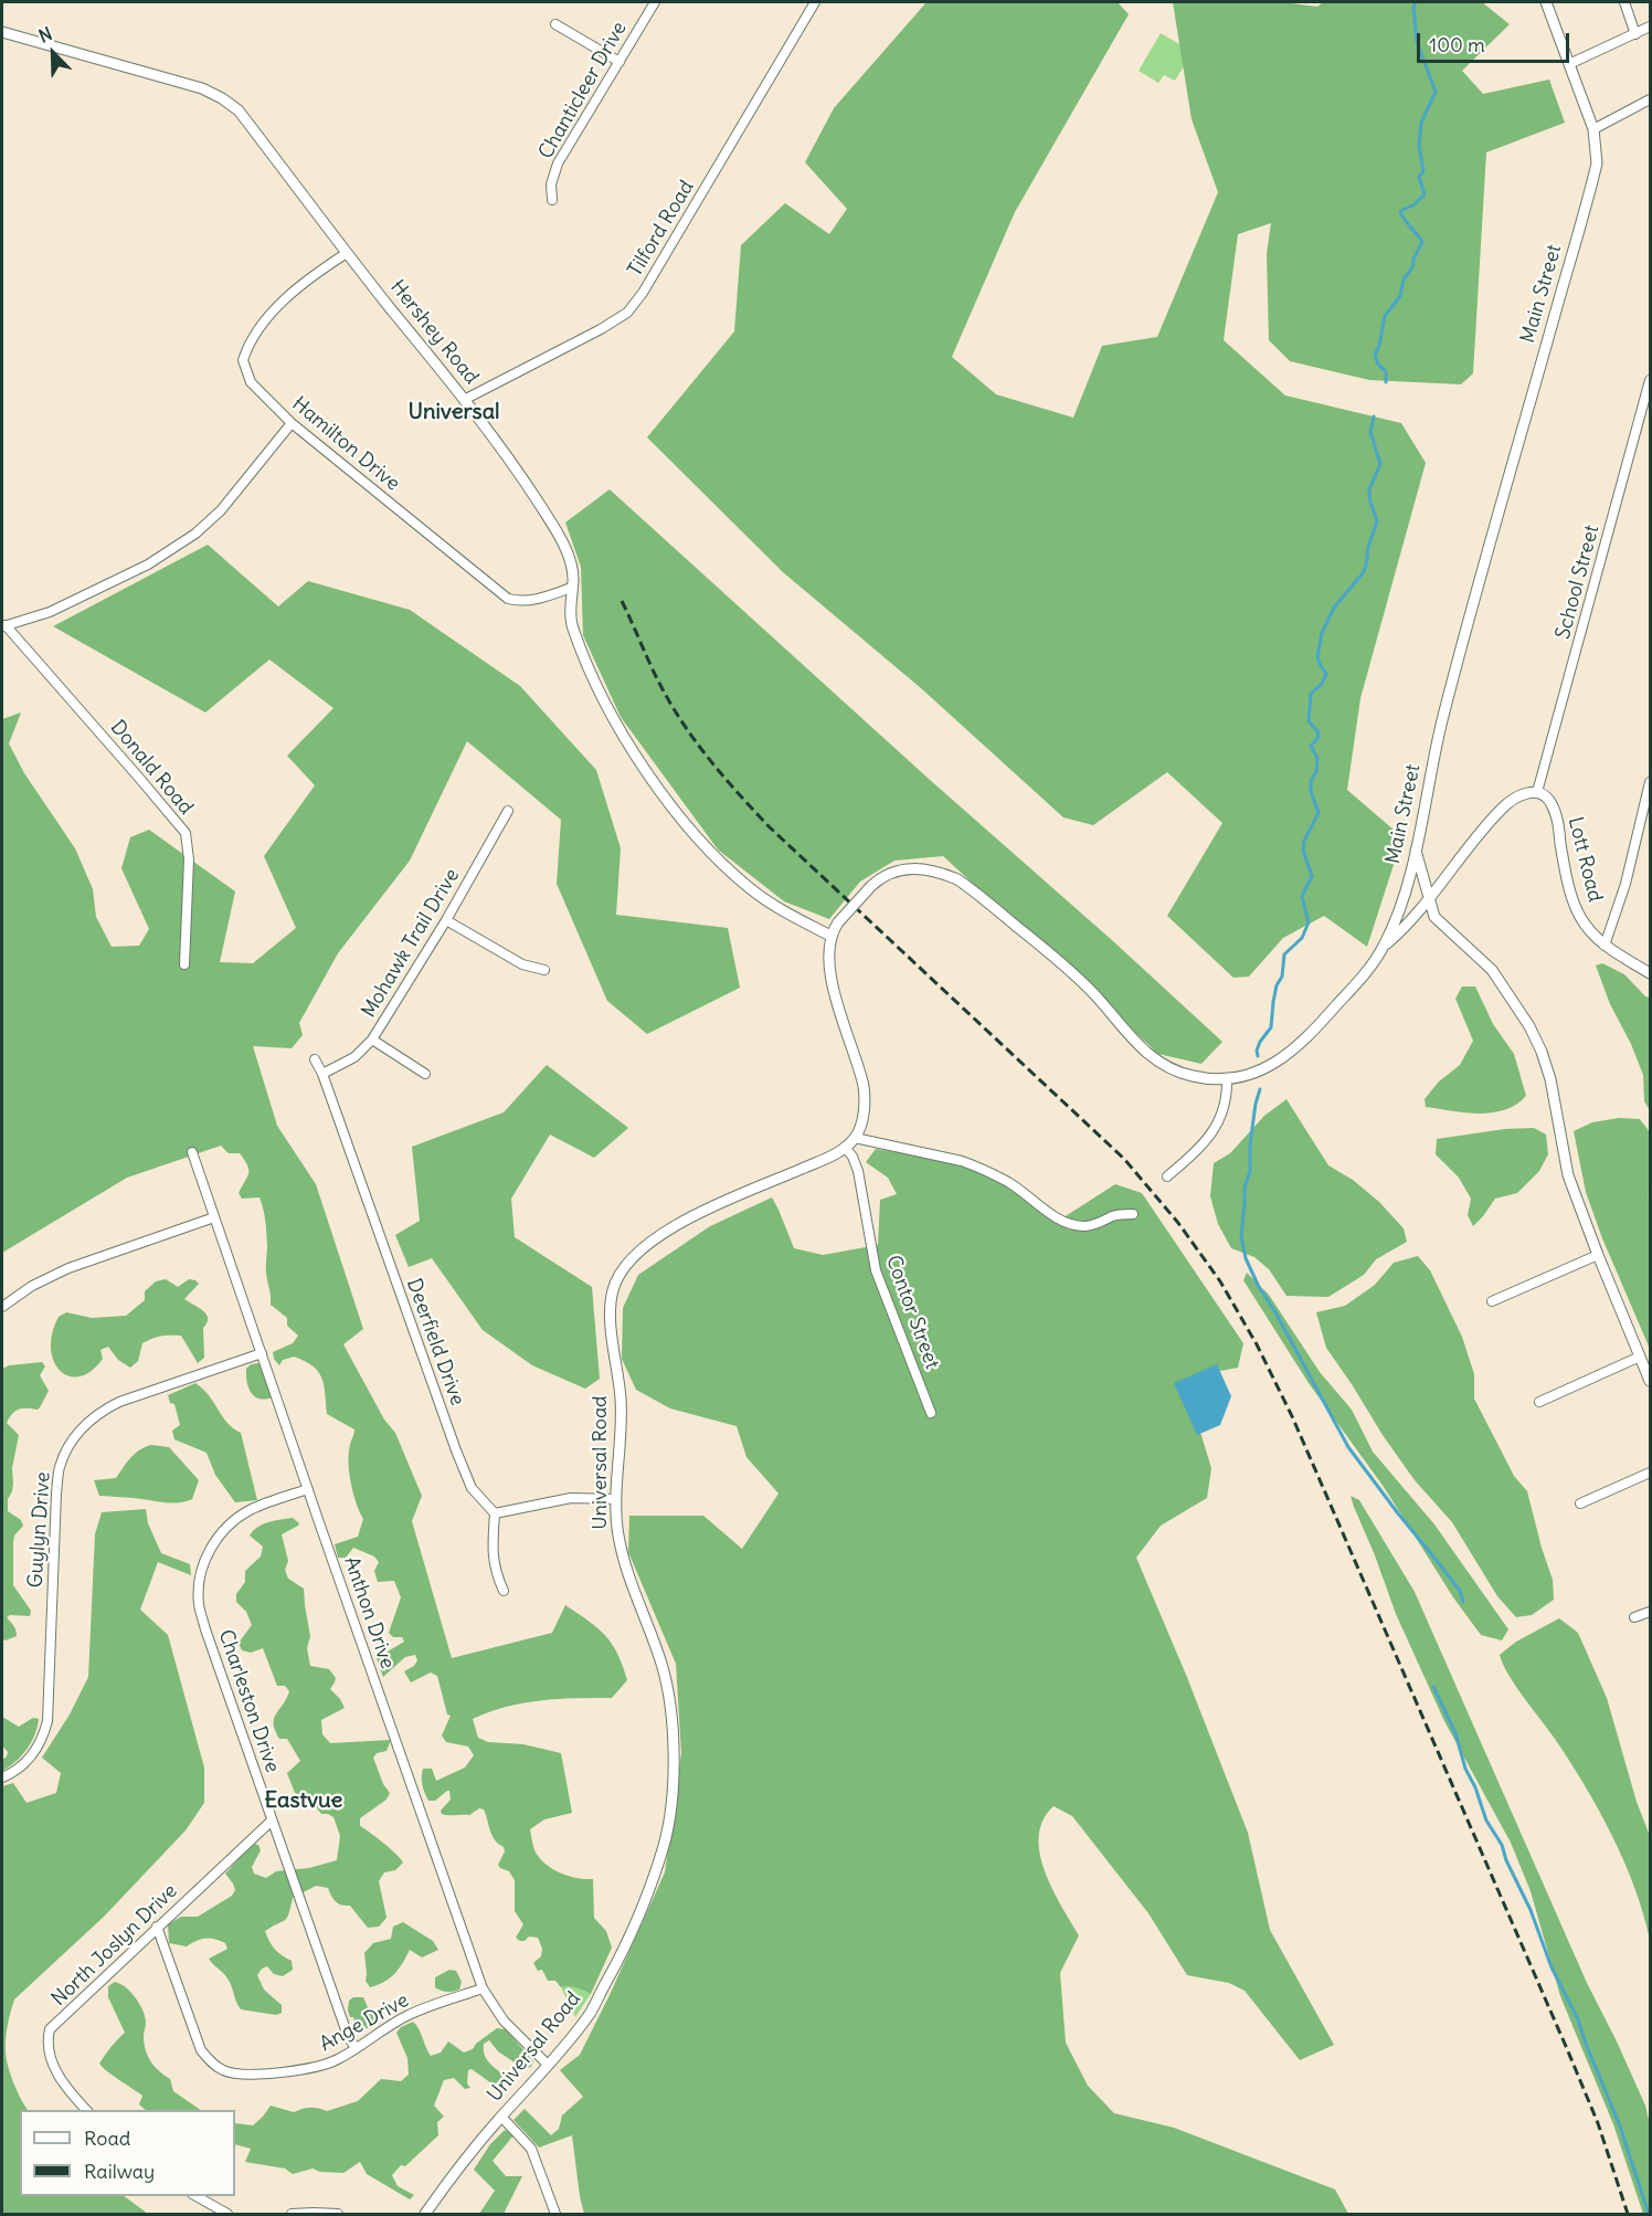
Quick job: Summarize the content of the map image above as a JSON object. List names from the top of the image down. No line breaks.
{"streets":{"street":["Chanticleer Drive","Tilford Road","Main Street","Hershey Road","Hamilton Drive","School Street","Donald Road","Lott Road","Mohawk Trail Drive","Contor Street","Deerfield Drive","Universal Road","Guylyn Drive","Anthon Drive","Charleston Drive","North Joslyn Drive","Ange Drive"]},"crossings":[["Tilford Road","Hershey Road"],["Main Street","Hershey Road"],["Hershey Road","Hamilton Drive"],["School Street","Lott Road"],["Mohawk Trail Drive","Deerfield Drive"],["Contor Street","Universal Road"],["Universal Road","Anthon Drive"],["Guylyn Drive","Anthon Drive"],["Anthon Drive","Charleston Drive"],["Anthon Drive","Ange Drive"],["Charleston Drive","North Joslyn Drive"],["Charleston Drive","Ange Drive"],["North Joslyn Drive","Ange Drive"]],"districts":["Universal","Eastvue"],"legend":["Road","Railway"],"scale_bar":"100 m","north":"top left"}
